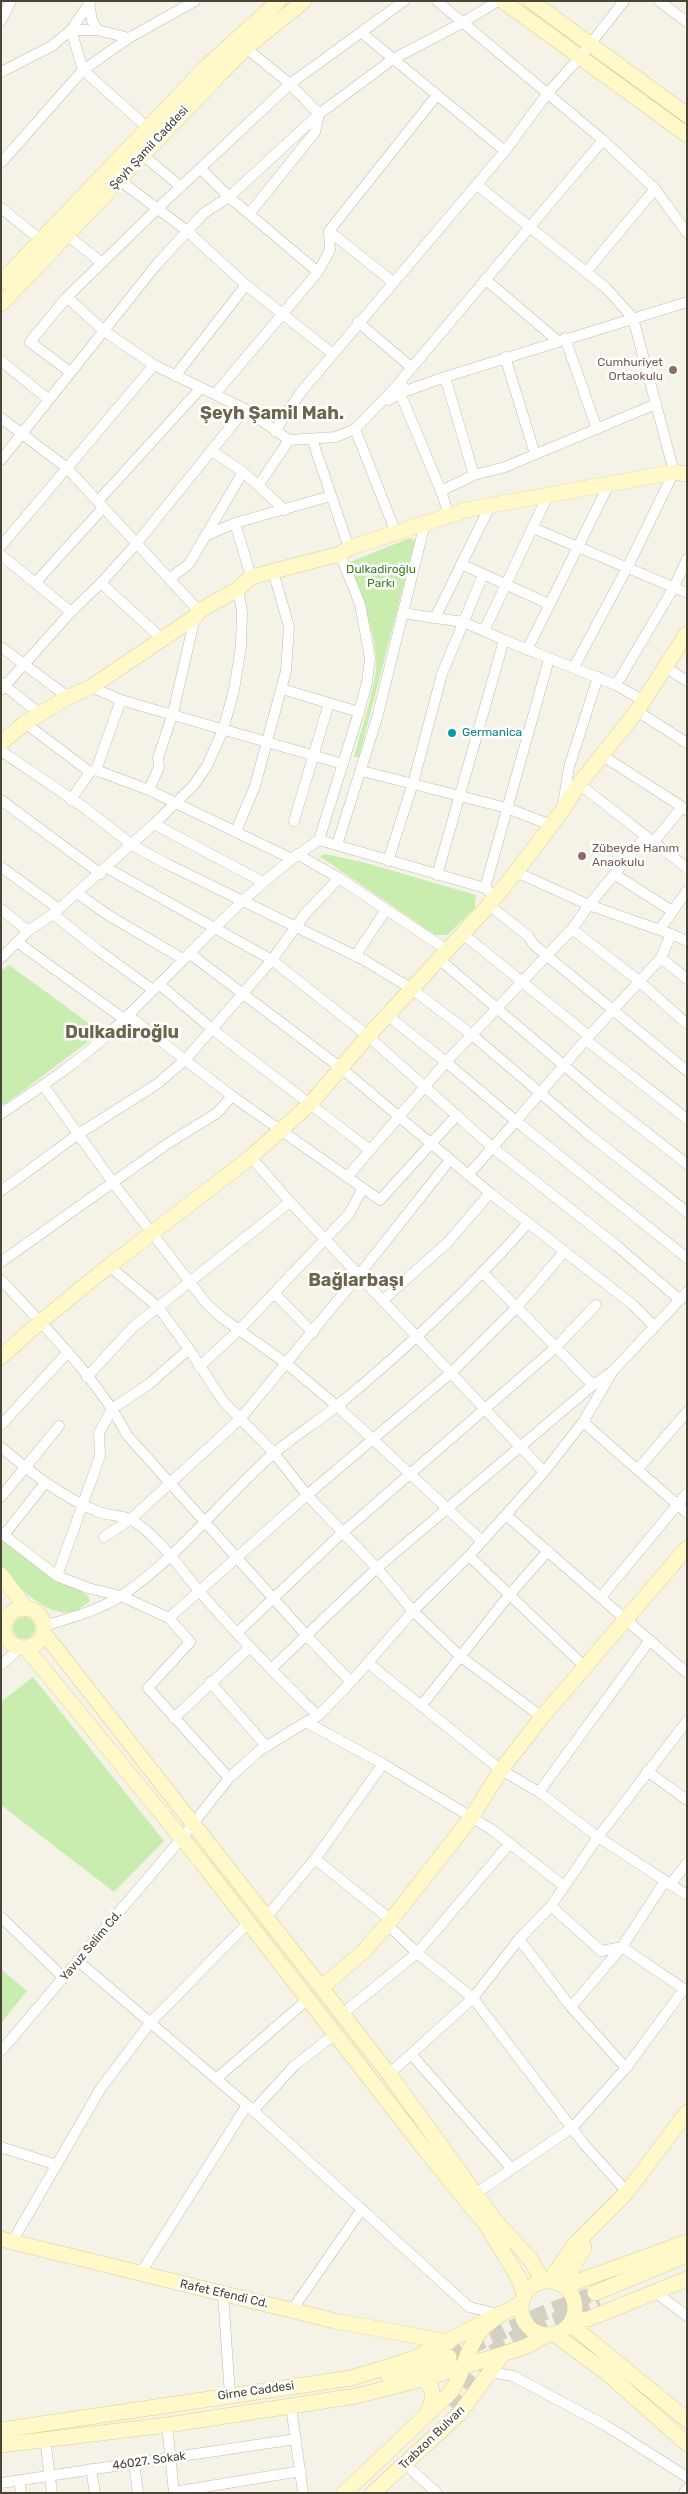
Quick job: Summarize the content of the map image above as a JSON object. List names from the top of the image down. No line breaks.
{"streets":{"main road":["Şeyh Şamil Caddesi","Rafet Efendi Cd.","Girne Caddesi","Trabzon Bulvarı"],"street":["Yavuz Selim Cd.","46027. Sokak"]},"crossings":[["Rafet Efendi Cd.","Girne Caddesi"],["Girne Caddesi","Trabzon Bulvarı"]],"districts":["Şeyh Şamil Mah.","Dulkadiroğlu","Bağlarbaşı"],"parks":["Dulkadiroğlu Parkı"],"places":["Cumhuriyet Ortaokulu","Germanica","Zübeyde Hanım Anaokulu"]}
